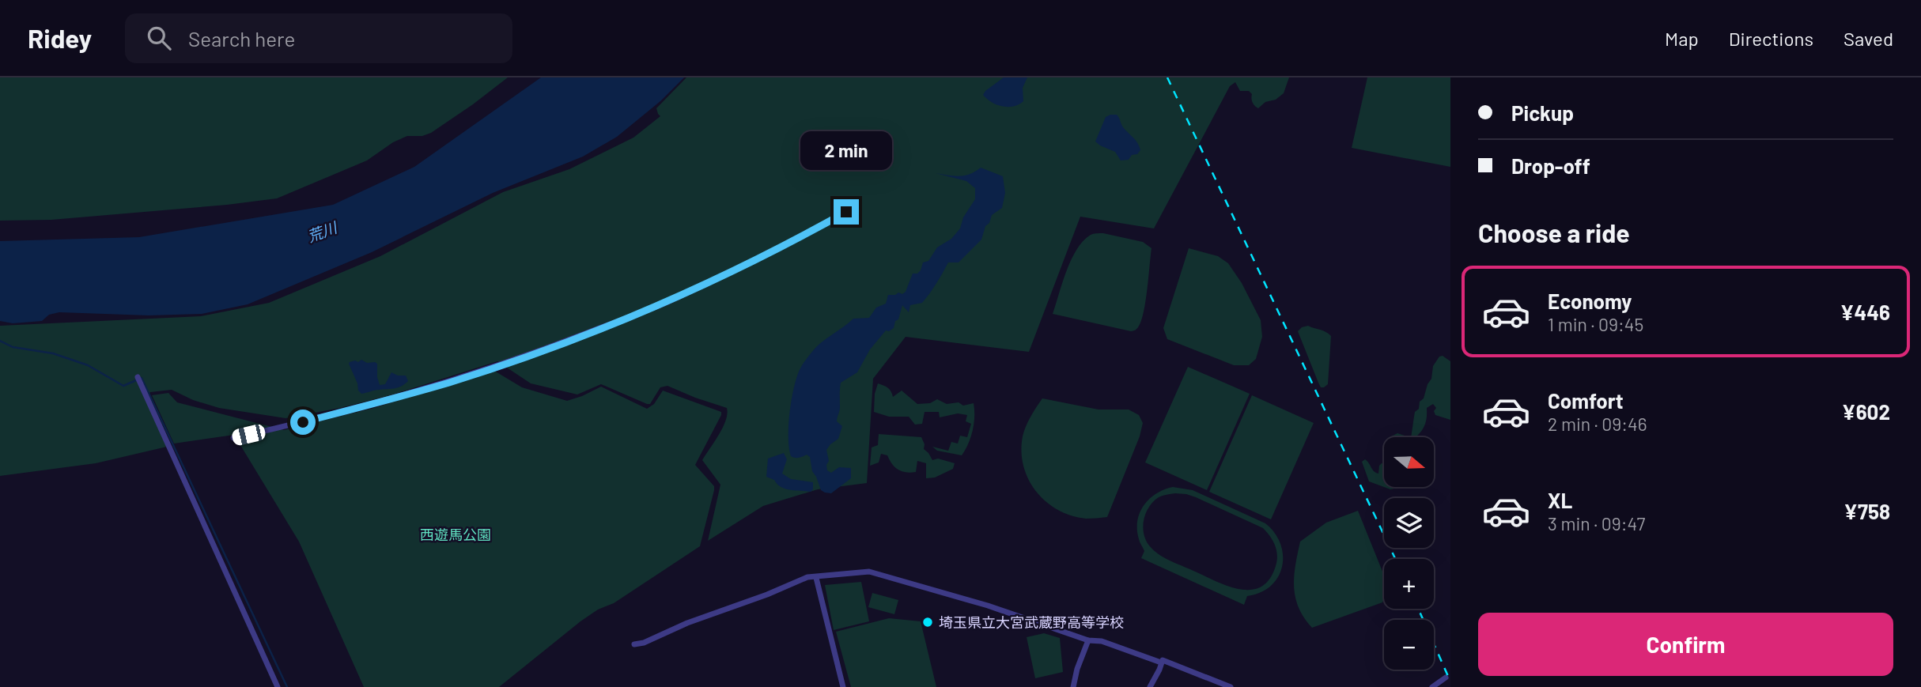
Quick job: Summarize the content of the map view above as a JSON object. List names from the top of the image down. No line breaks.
{"water":["荒川"],"parks":["西遊馬公園"],"places":["埼玉県立大宮武蔵野高等学校"],"north":"right","page":{"header":"Ridey","search":"Search here","nav":["Map","Directions","Saved"],"banner":["Pickup","Drop-off"],"bubble":"2 min","heading":"Choose a ride","list":[{"name":"Economy","note":"1 min · 09:45","value":"¥446"},{"name":"Comfort","note":"2 min · 09:46","value":"¥602"},{"name":"XL","note":"3 min · 09:47","value":"¥758"}],"map_buttons":["+","−"],"buttons":"Confirm"}}
